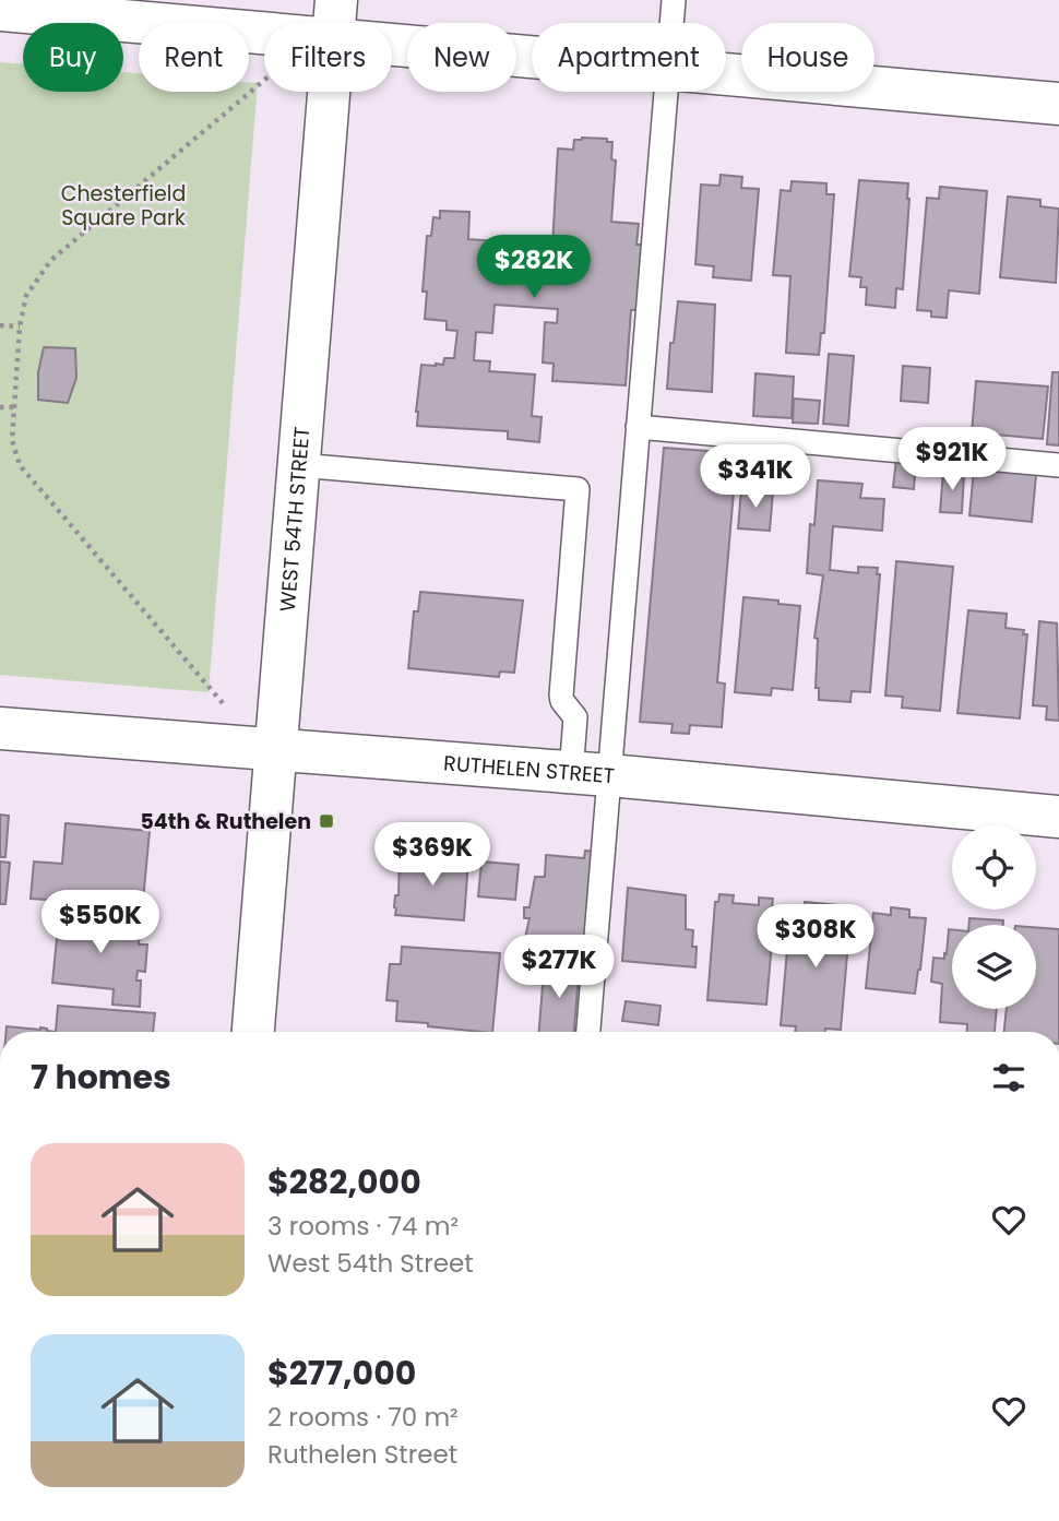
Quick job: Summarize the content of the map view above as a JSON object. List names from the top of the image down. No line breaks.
{"streets":{"street":["WEST 54TH STREET","RUTHELEN STREET"]},"crossings":[["WEST 54TH STREET","RUTHELEN STREET"]],"parks":["Chesterfield Square Park"],"places":{"transit":["54th & Ruthelen"]},"page":{"chip":["Buy","Rent","Filters","New","Apartment","House"],"price":["$282K","$921K","$341K","$369K","$550K","$308K","$277K"],"heading":"7 homes","list":[{"name":"$282,000","note":"3 rooms · 74 m² · West 54th Street"},{"name":"$277,000","note":"2 rooms · 70 m² · Ruthelen Street"}]}}
